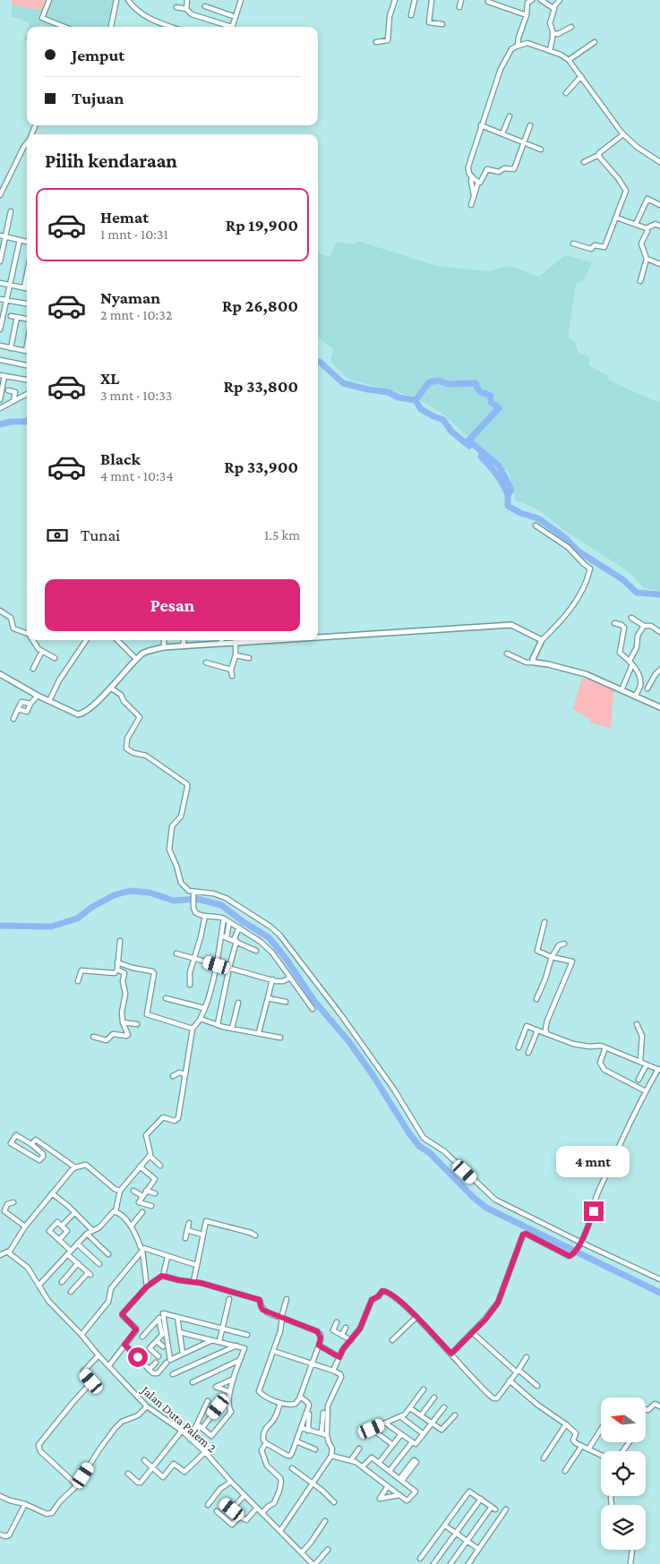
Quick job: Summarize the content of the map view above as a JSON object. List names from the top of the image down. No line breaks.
{"streets":{"street":["Jalan Duta Palem 2"]},"north":"left","page":{"banner":["Jemput","Tujuan"],"heading":"Pilih kendaraan","list":[{"name":"Hemat","note":"1 mnt · 10:31","value":"Rp 19,900"},{"name":"Nyaman","note":"2 mnt · 10:32","value":"Rp 26,800"},{"name":"XL","note":"3 mnt · 10:33","value":"Rp 33,800"},{"name":"Black","note":"4 mnt · 10:34","value":"Rp 33,900"}],"pay":["Tunai","1.5 km"],"buttons":"Pesan","bubble":"4 mnt"}}
